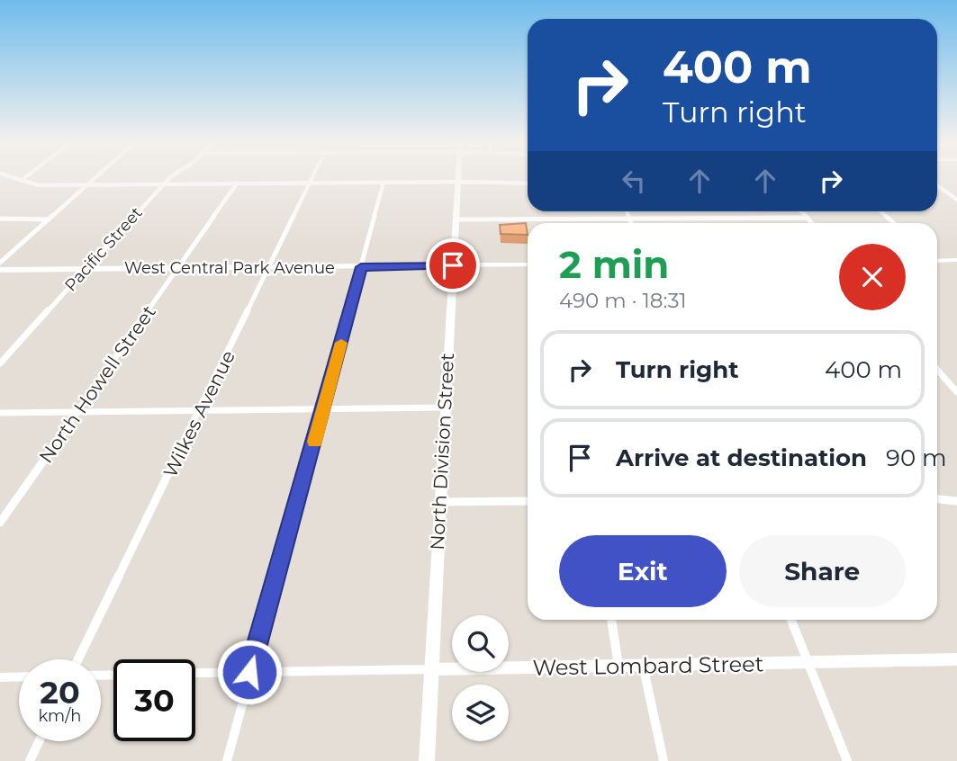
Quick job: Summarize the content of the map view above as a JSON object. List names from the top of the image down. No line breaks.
{"streets":{"main road":["West Central Park Avenue","North Division Street"],"street":["Pacific Street","North Howell Street","Wilkes Avenue","West Lombard Street"]},"crossings":[["Pacific Street","West Central Park Avenue"],["West Central Park Avenue","North Howell Street"],["West Central Park Avenue","Wilkes Avenue"],["West Central Park Avenue","North Division Street"],["North Division Street","West Lombard Street"]],"page":{"turn":["400 m","Turn right"],"heading":["2 min","490 m · 18:31"],"list":[{"name":"Turn right","value":"400 m"},{"name":"Arrive at destination","value":"90 m"}],"buttons":["Exit","Share"],"speed":"20 km/h","limit":"30"}}
